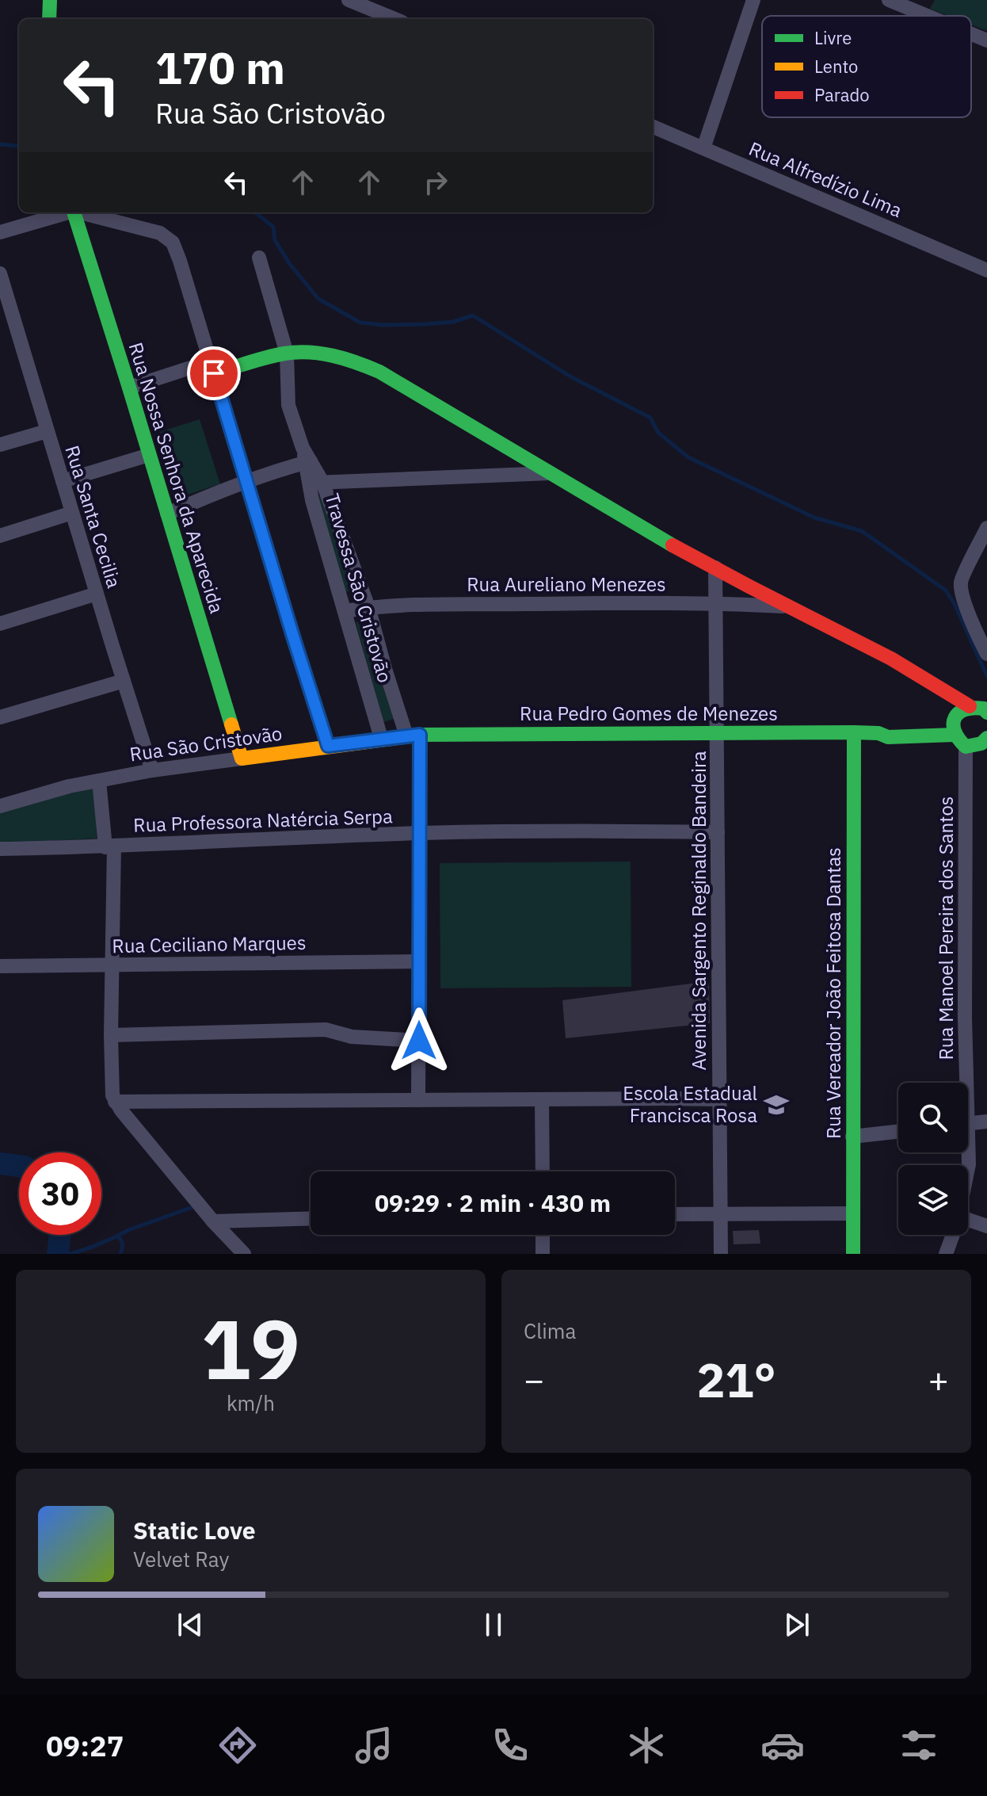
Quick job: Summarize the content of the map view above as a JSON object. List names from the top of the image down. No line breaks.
{"streets":{"street":["Rua Alfredízio Lima","Rua Nossa Senhora da Aparecida","Rua Santa Cecilia","Rua Aureliano Menezes","Travessa São Cristovão","Rua Pedro Gomes de Menezes","Rua São Cristovão","Rua Professora Natércia Serpa","Avenida Sargento Reginaldo Bandeira","Rua Manoel Pereira dos Santos","Rua Ceciliano Marques","Rua Vereador João Feitosa Dantas"]},"crossings":[["Rua Nossa Senhora da Aparecida","Rua São Cristovão"],["Rua Santa Cecilia","Rua São Cristovão"],["Rua Aureliano Menezes","Travessa São Cristovão"],["Rua Aureliano Menezes","Avenida Sargento Reginaldo Bandeira"],["Travessa São Cristovão","Rua São Cristovão"],["Rua Pedro Gomes de Menezes","Rua São Cristovão"],["Rua Pedro Gomes de Menezes","Avenida Sargento Reginaldo Bandeira"],["Rua Pedro Gomes de Menezes","Rua Vereador João Feitosa Dantas"],["Rua Professora Natércia Serpa","Avenida Sargento Reginaldo Bandeira"]],"places":{"school or university":["Escola Estadual Francisca Rosa"]},"legend":["Livre","Lento","Parado"],"page":{"turn":["170 m","Rua São Cristovão"],"limit":"30","trip":"09:29 · 2 min · 430 m","tile":[["19","km/h"],"Clima"],"heat":["−","21°","+"],"song":["Static Love","Velvet Ray"],"tabs":"09:27"}}
